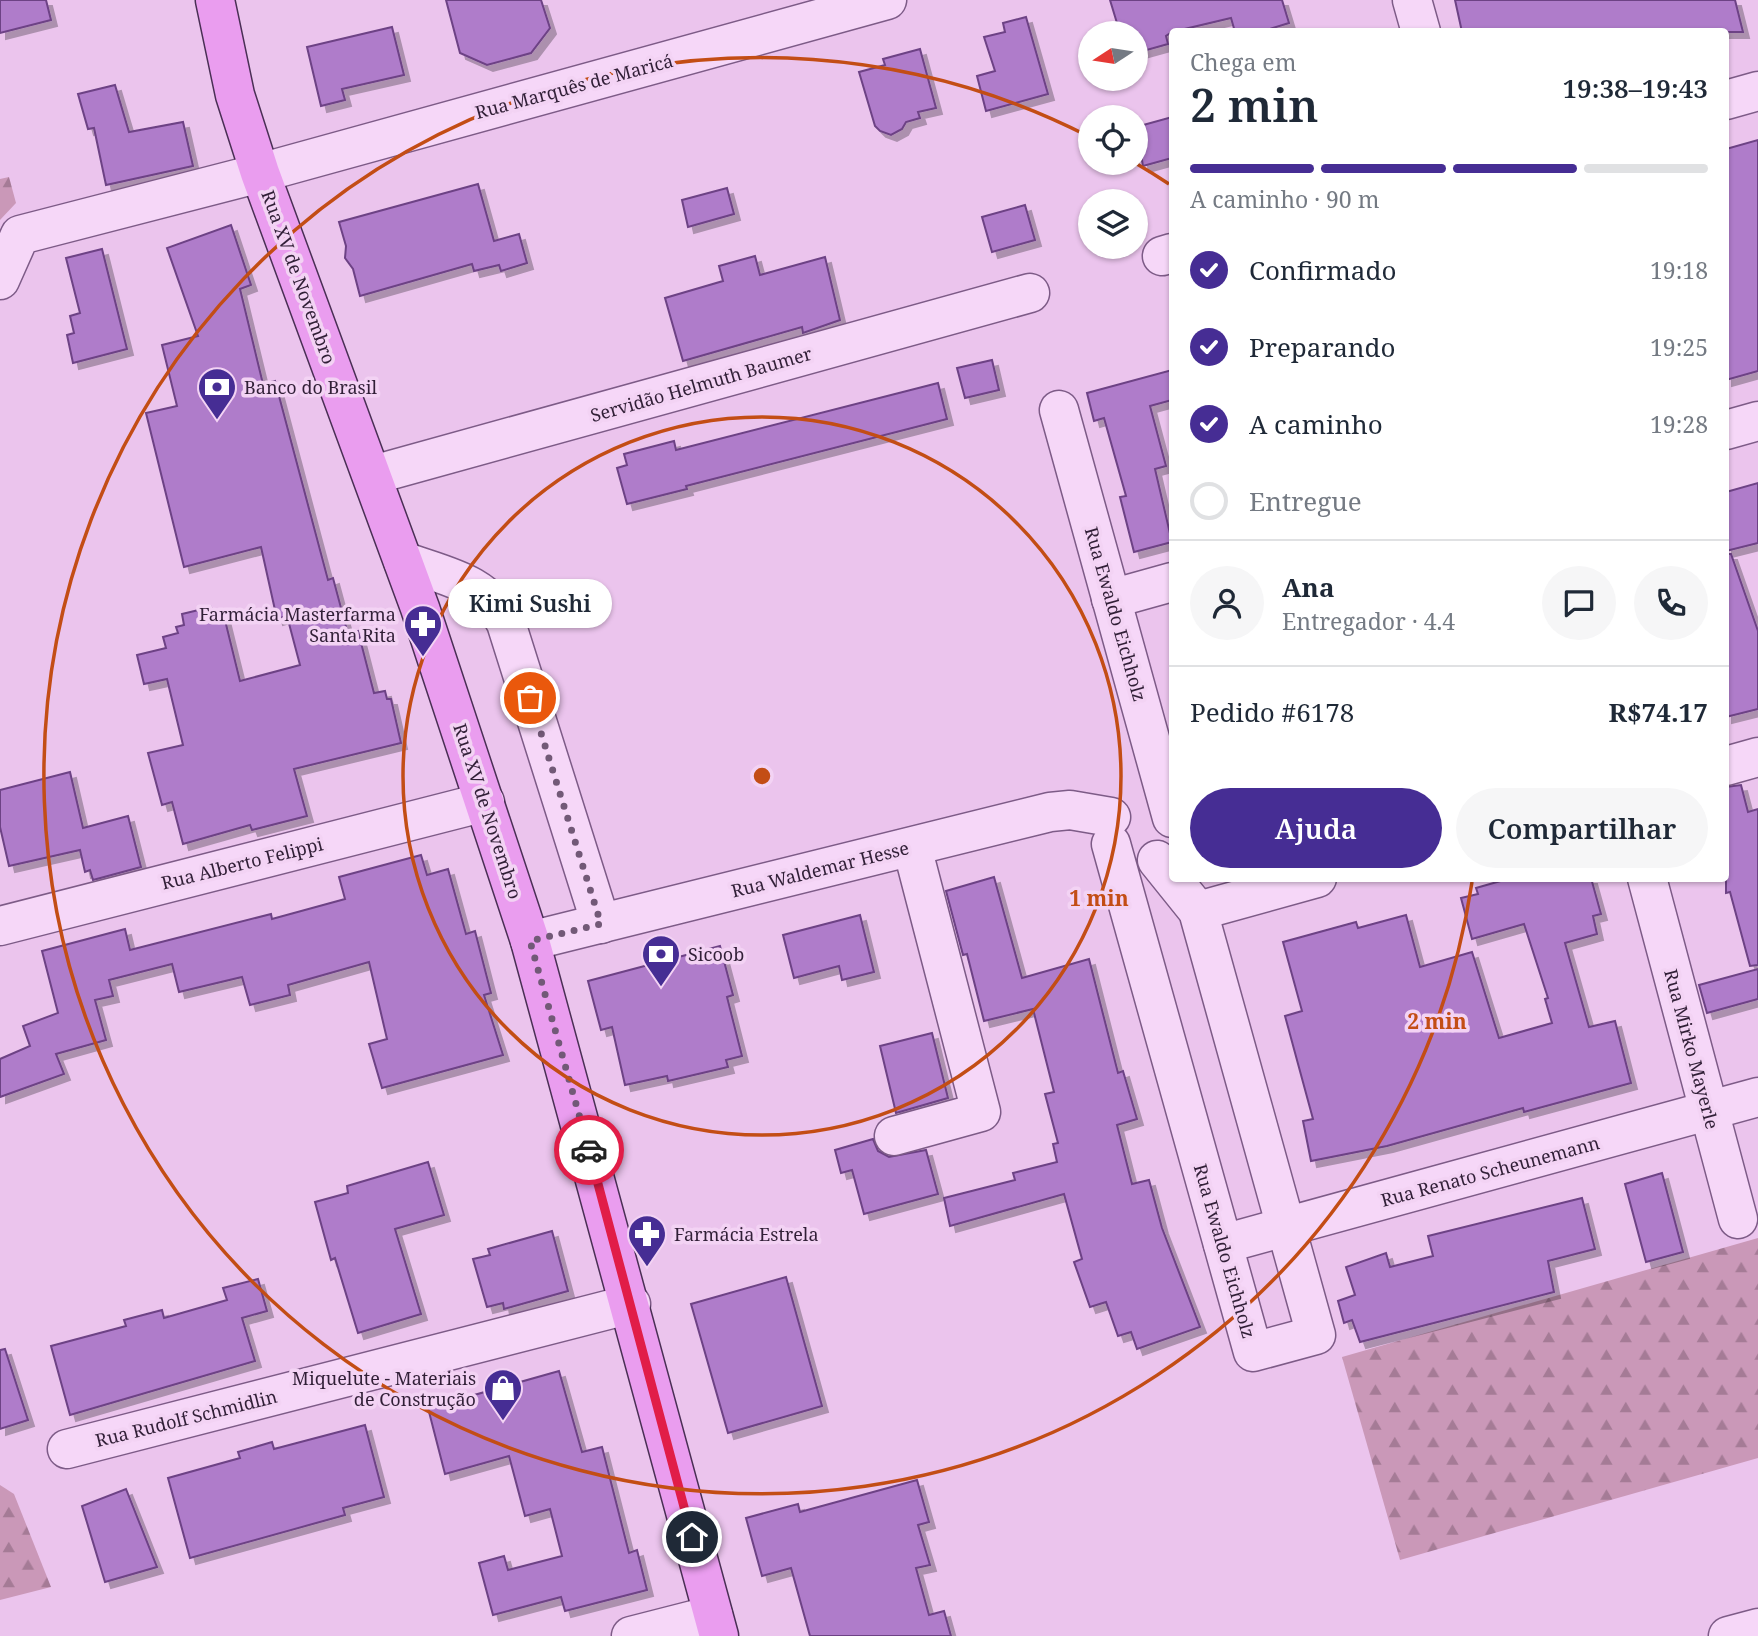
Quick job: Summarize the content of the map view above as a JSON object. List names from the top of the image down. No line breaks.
{"streets":{"main road":["Rua XV de Novembro"],"street":["Rua Marquês de Maricá","Servidão Helmuth Baumer","Rua Ewaldo Eichholz","Rua Alberto Felippi","Rua Waldemar Hesse","Rua Mirko Mayerle","Rua Renato Scheunemann","Rua Rudolf Schmidlin"]},"crossings":[["Rua Marquês de Maricá","Rua XV de Novembro"],["Rua XV de Novembro","Servidão Helmuth Baumer"],["Rua XV de Novembro","Rua Alberto Felippi"],["Rua XV de Novembro","Rua Waldemar Hesse"],["Rua XV de Novembro","Rua Rudolf Schmidlin"],["Rua Ewaldo Eichholz","Rua Waldemar Hesse"],["Rua Ewaldo Eichholz","Rua Renato Scheunemann"],["Rua Mirko Mayerle","Rua Renato Scheunemann"]],"places":{"bank":["Banco do Brasil","Sicoob"],"pharmacy":["Farmácia Masterfarma Santa Rita","Farmácia Estrela"],"other":["Kimi Sushi"],"shop":["Miquelute - Materiais de Construção"]},"north":"left","page":{"heading":["2 min","Chega em","19:38–19:43"],"panel":["Ana","Entregador · 4.4","Pedido #6178","R$74.17"],"bar":"A caminho · 90 m","list":[["Confirmado","19:18"],["Preparando","19:25"],["A caminho","19:28"],"Entregue"],"bubble":"Kimi Sushi","buttons":["Ajuda","Compartilhar"]},"rings":["1 min","2 min"]}
